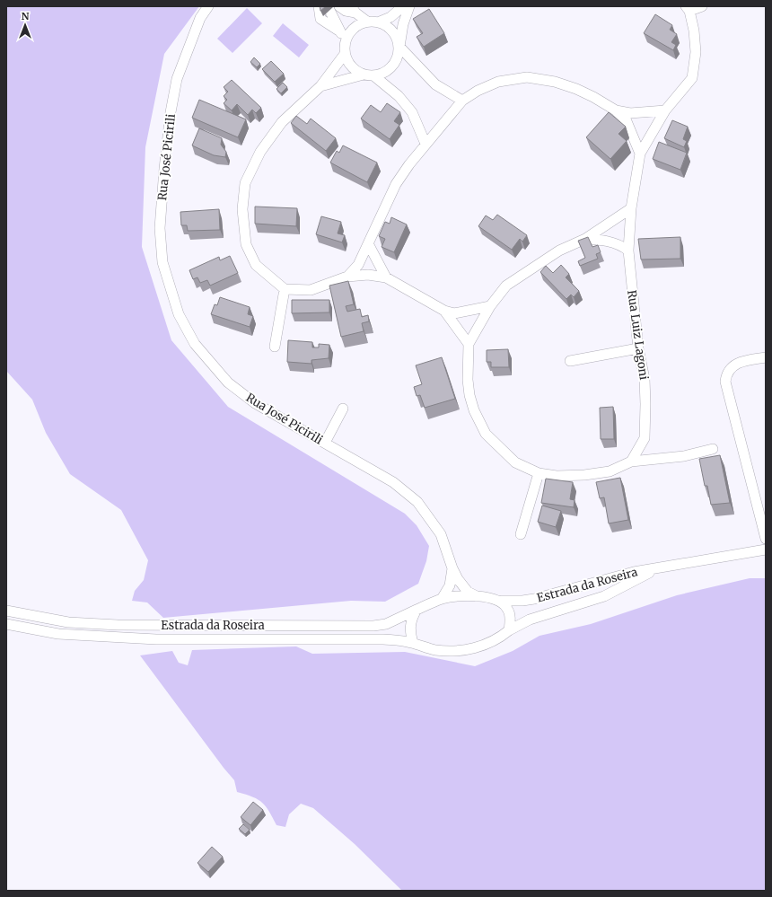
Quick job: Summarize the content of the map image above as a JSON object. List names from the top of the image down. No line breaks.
{"streets":{"street":["Rua José Picirili","Rua Luiz Lagoni","Estrada da Roseira"]},"crossings":[["Rua José Picirili","Estrada da Roseira"]],"north":"top"}
